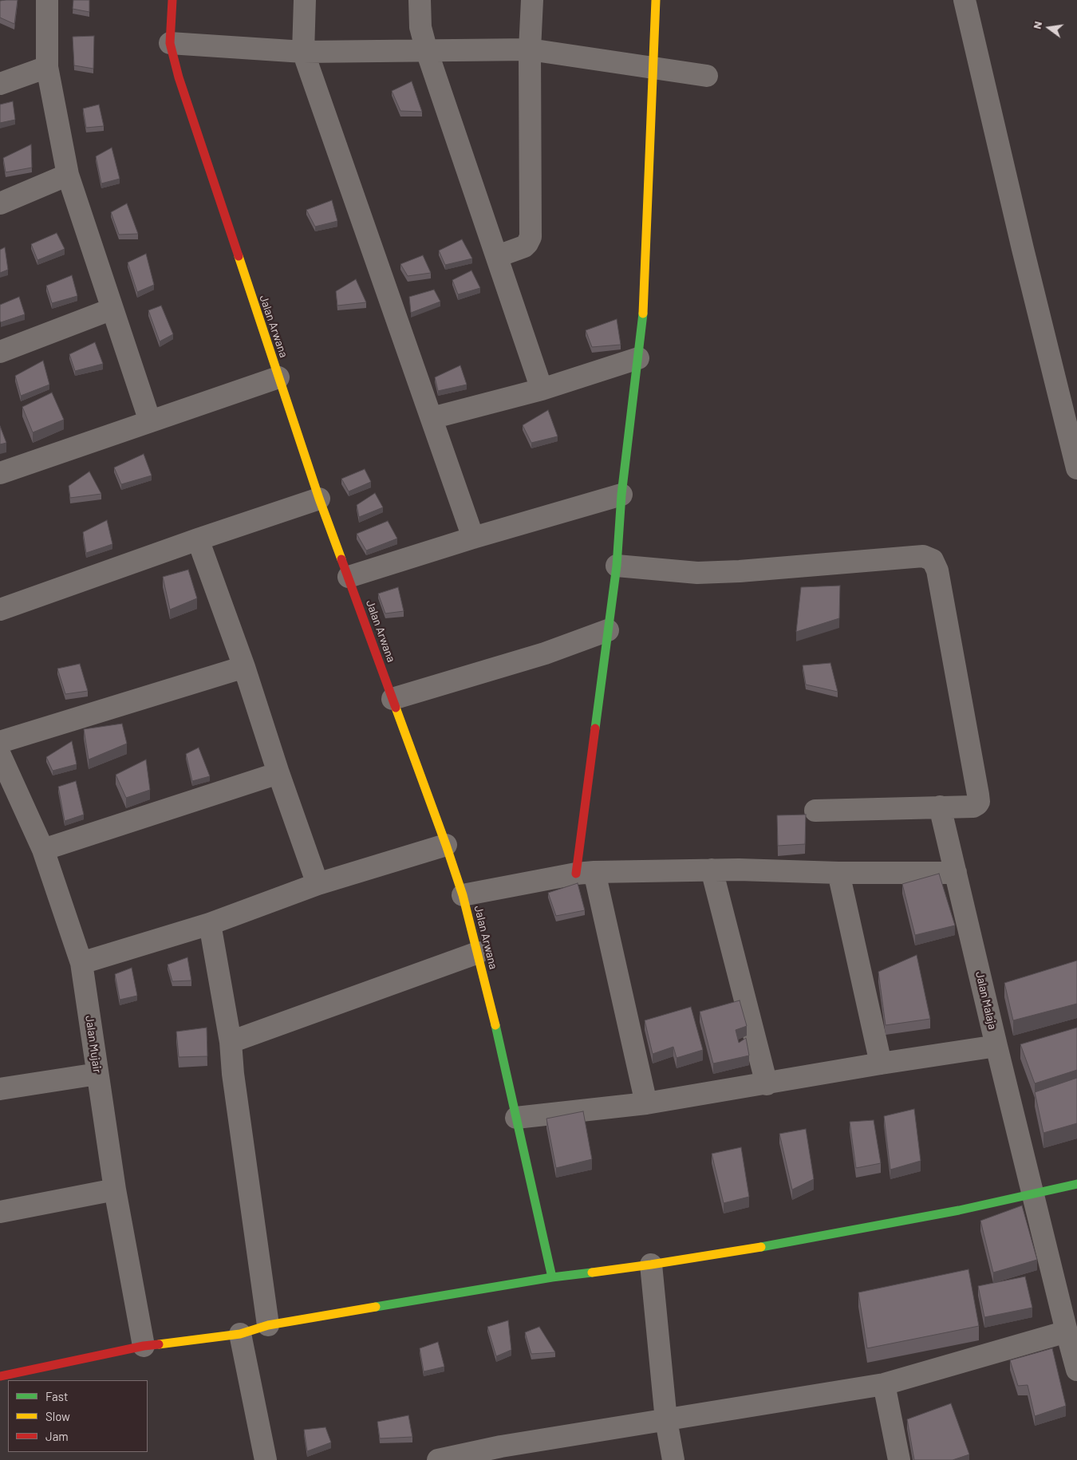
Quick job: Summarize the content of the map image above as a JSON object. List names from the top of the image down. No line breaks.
{"streets":{"street":["Jalan Arwana","Jalan Malaja","Jalan Mujair"]},"legend":["Fast","Slow","Jam"],"north":"left"}
